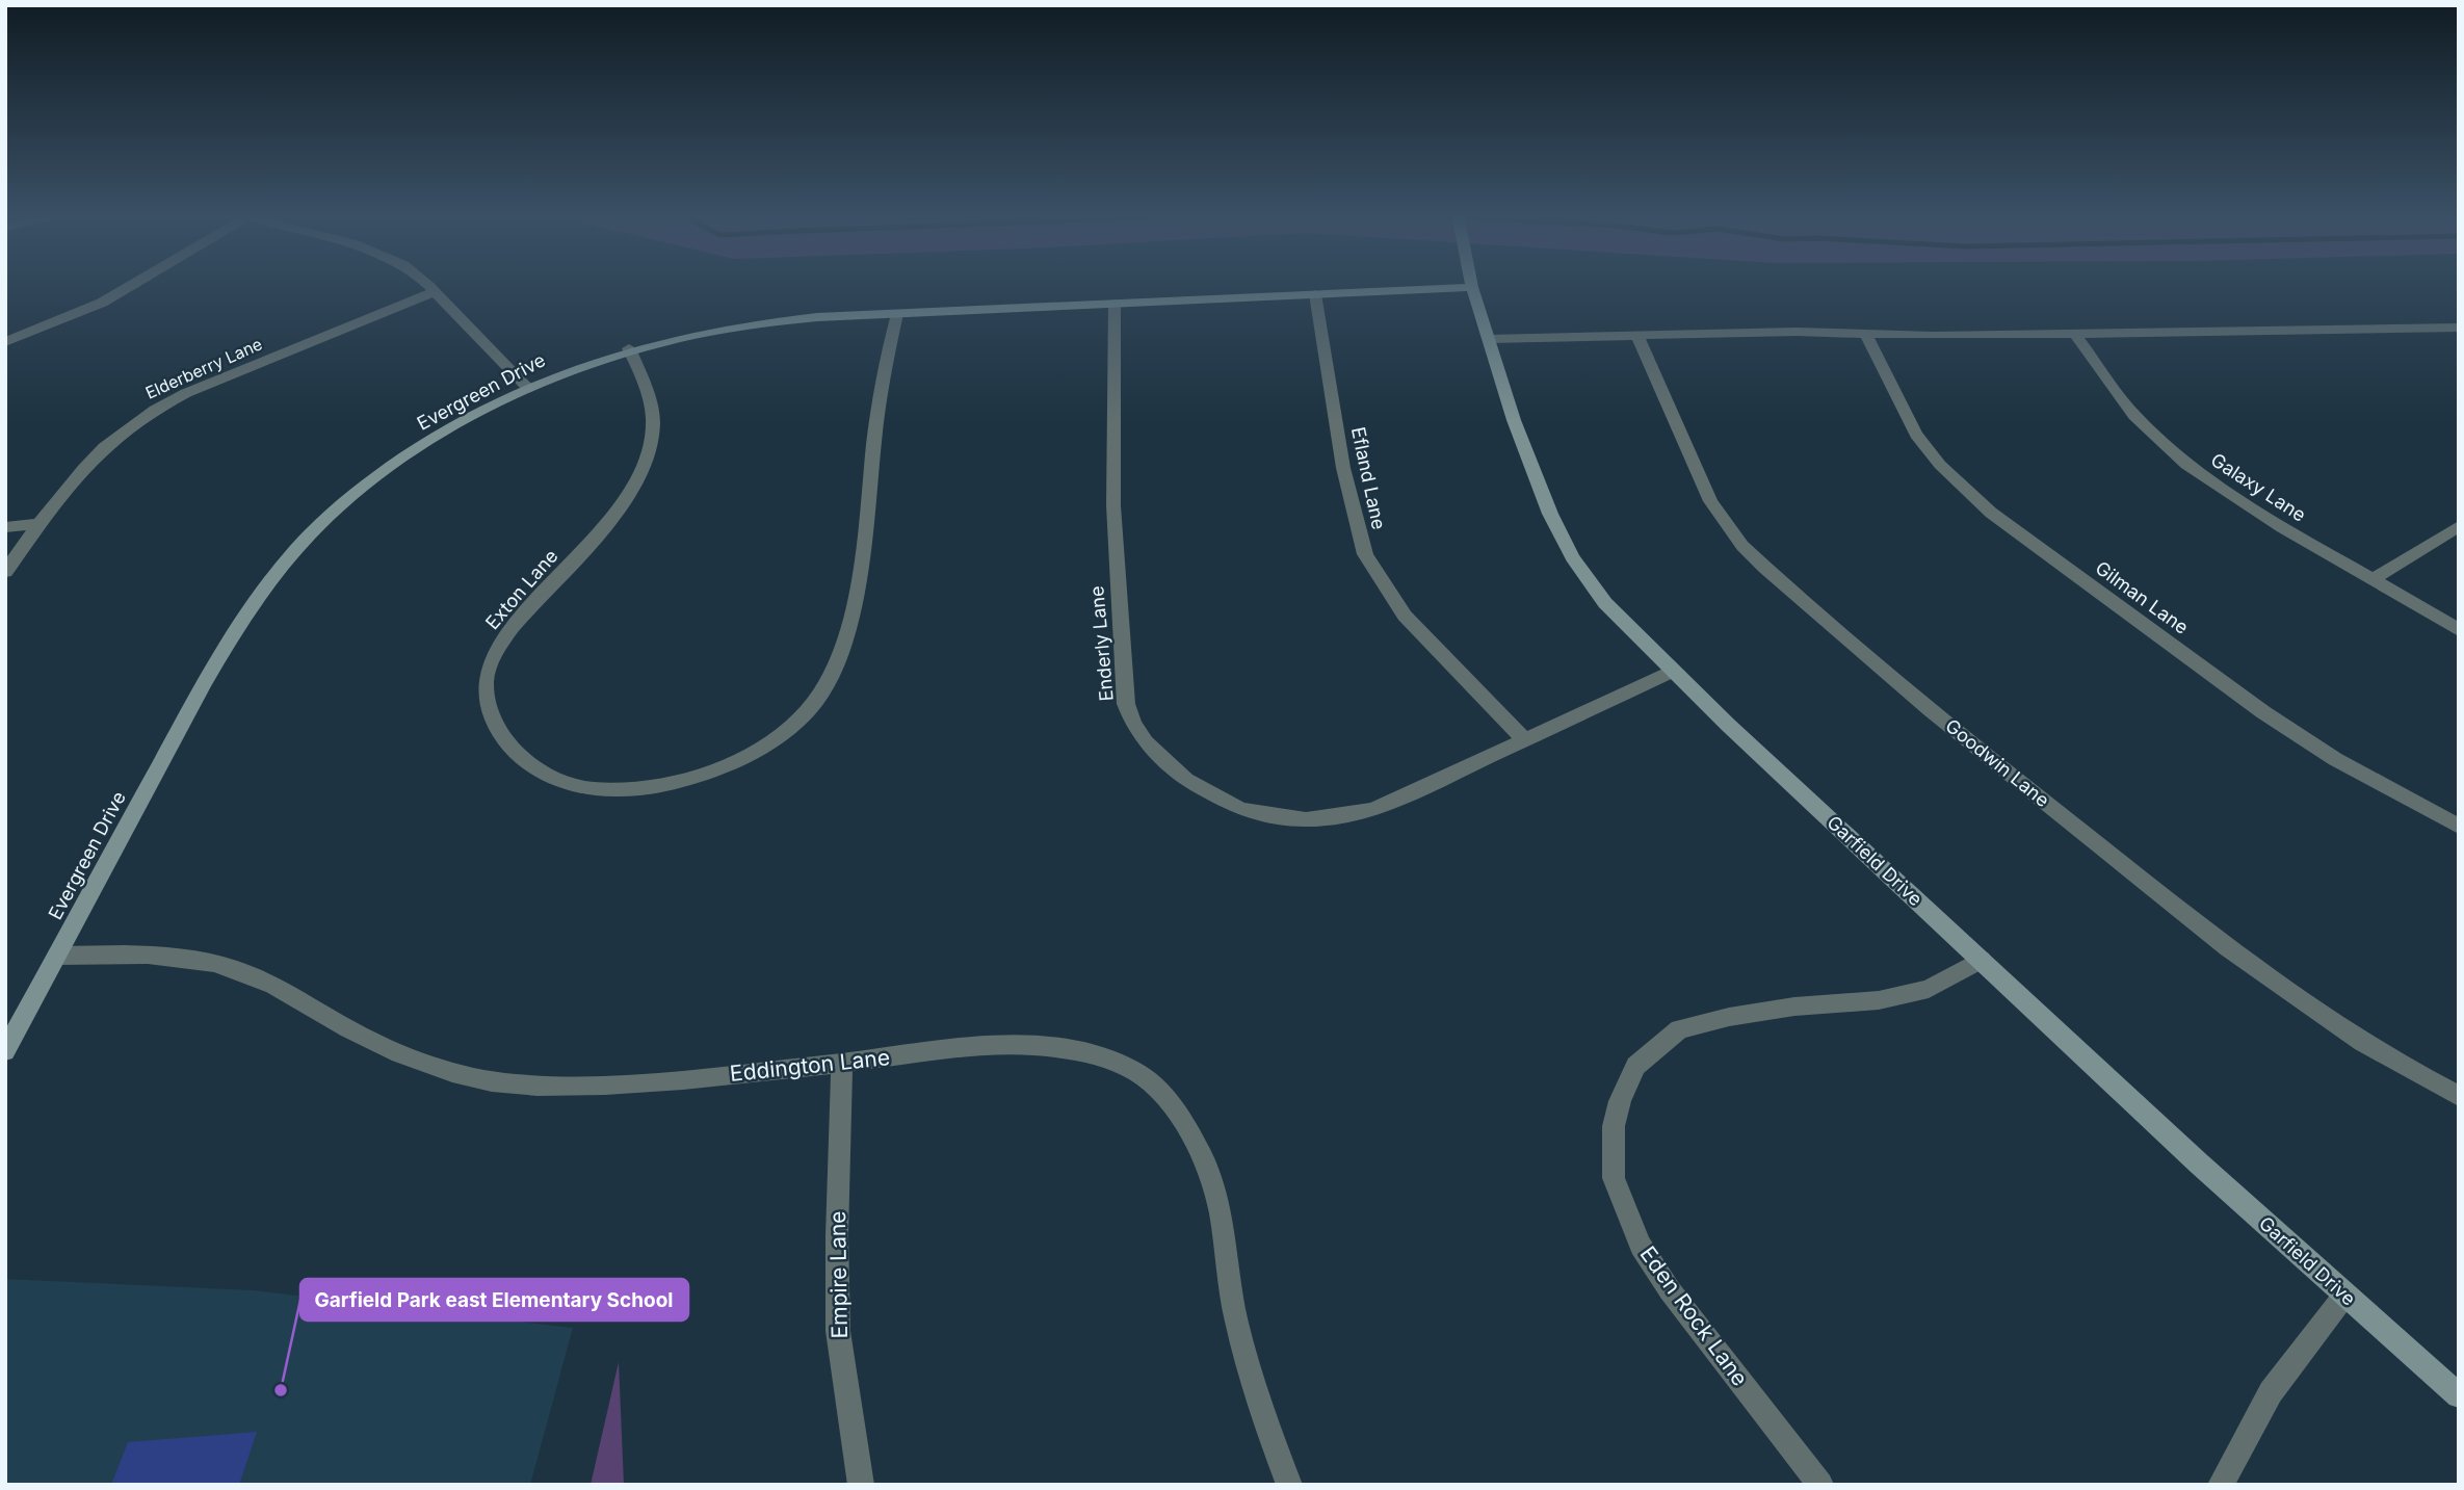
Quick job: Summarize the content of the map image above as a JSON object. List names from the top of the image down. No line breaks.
{"streets":{"street":["Elderberry Lane","Evergreen Drive","Efland Lane","Galaxy Lane","Exton Lane","Gilman Lane","Enderly Lane","Goodwin Lane","Garfield Drive","Eddington Lane","Empire Lane","Eden Rock Lane"]},"crossings":[["Evergreen Drive","Efland Lane"],["Evergreen Drive","Exton Lane"],["Evergreen Drive","Enderly Lane"],["Evergreen Drive","Garfield Drive"],["Evergreen Drive","Eddington Lane"],["Efland Lane","Enderly Lane"],["Enderly Lane","Garfield Drive"],["Garfield Drive","Eden Rock Lane"],["Eddington Lane","Empire Lane"]],"places":["Garfield Park east Elementary School"]}
